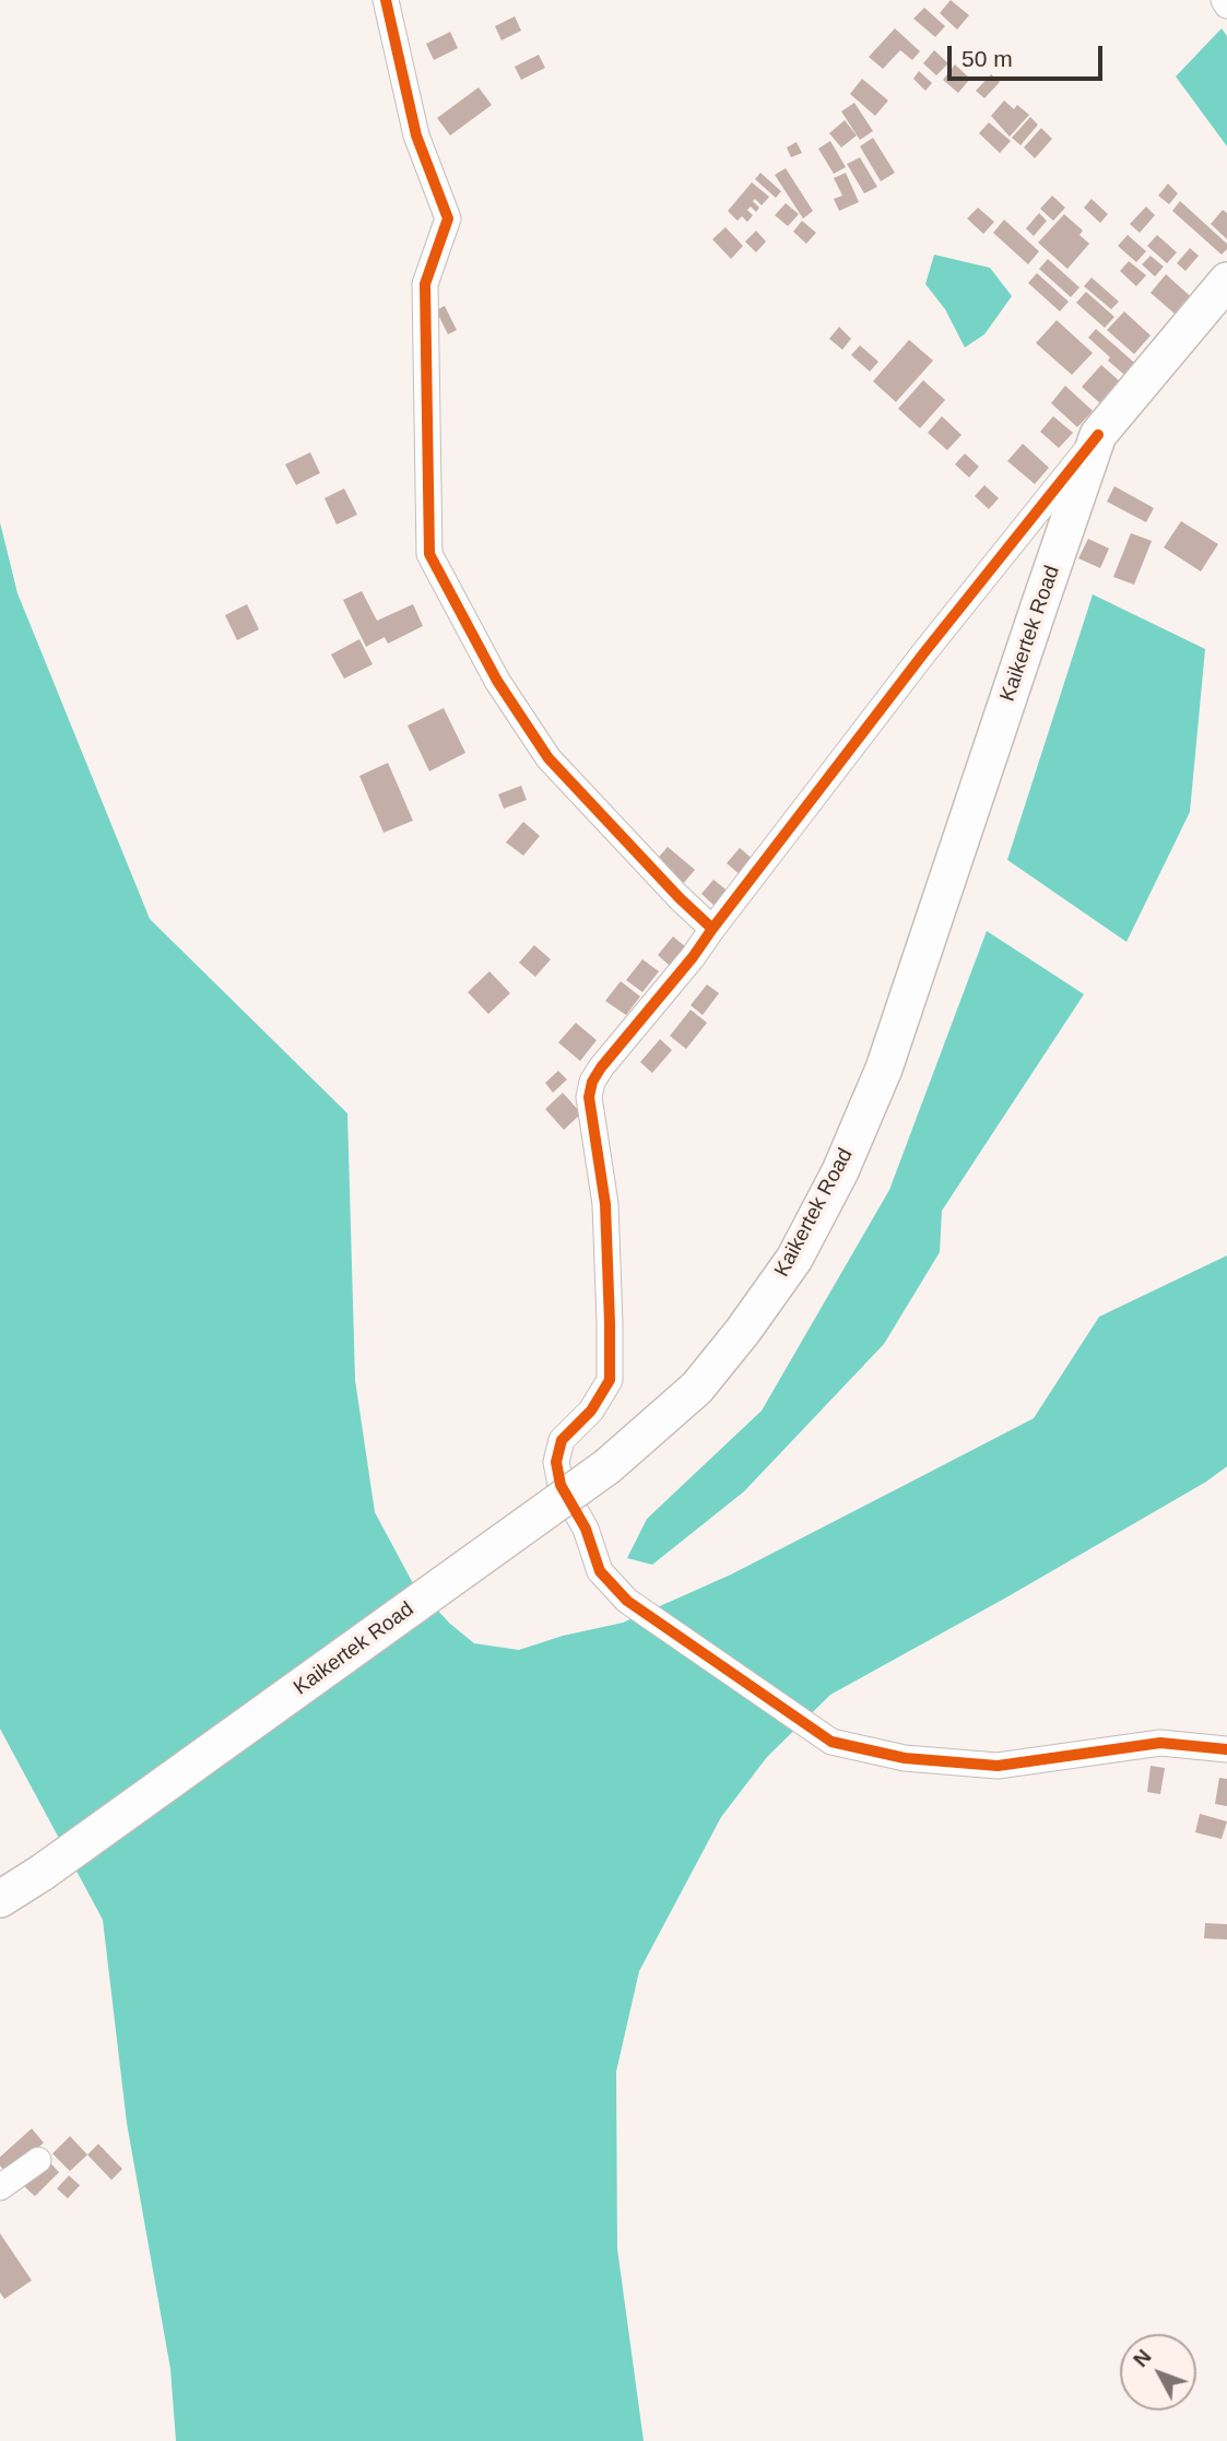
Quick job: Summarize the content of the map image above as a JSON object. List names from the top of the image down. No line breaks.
{"streets":{"main road":["Kaikertek Road"]},"scale_bar":"50 m","north":"top left"}
